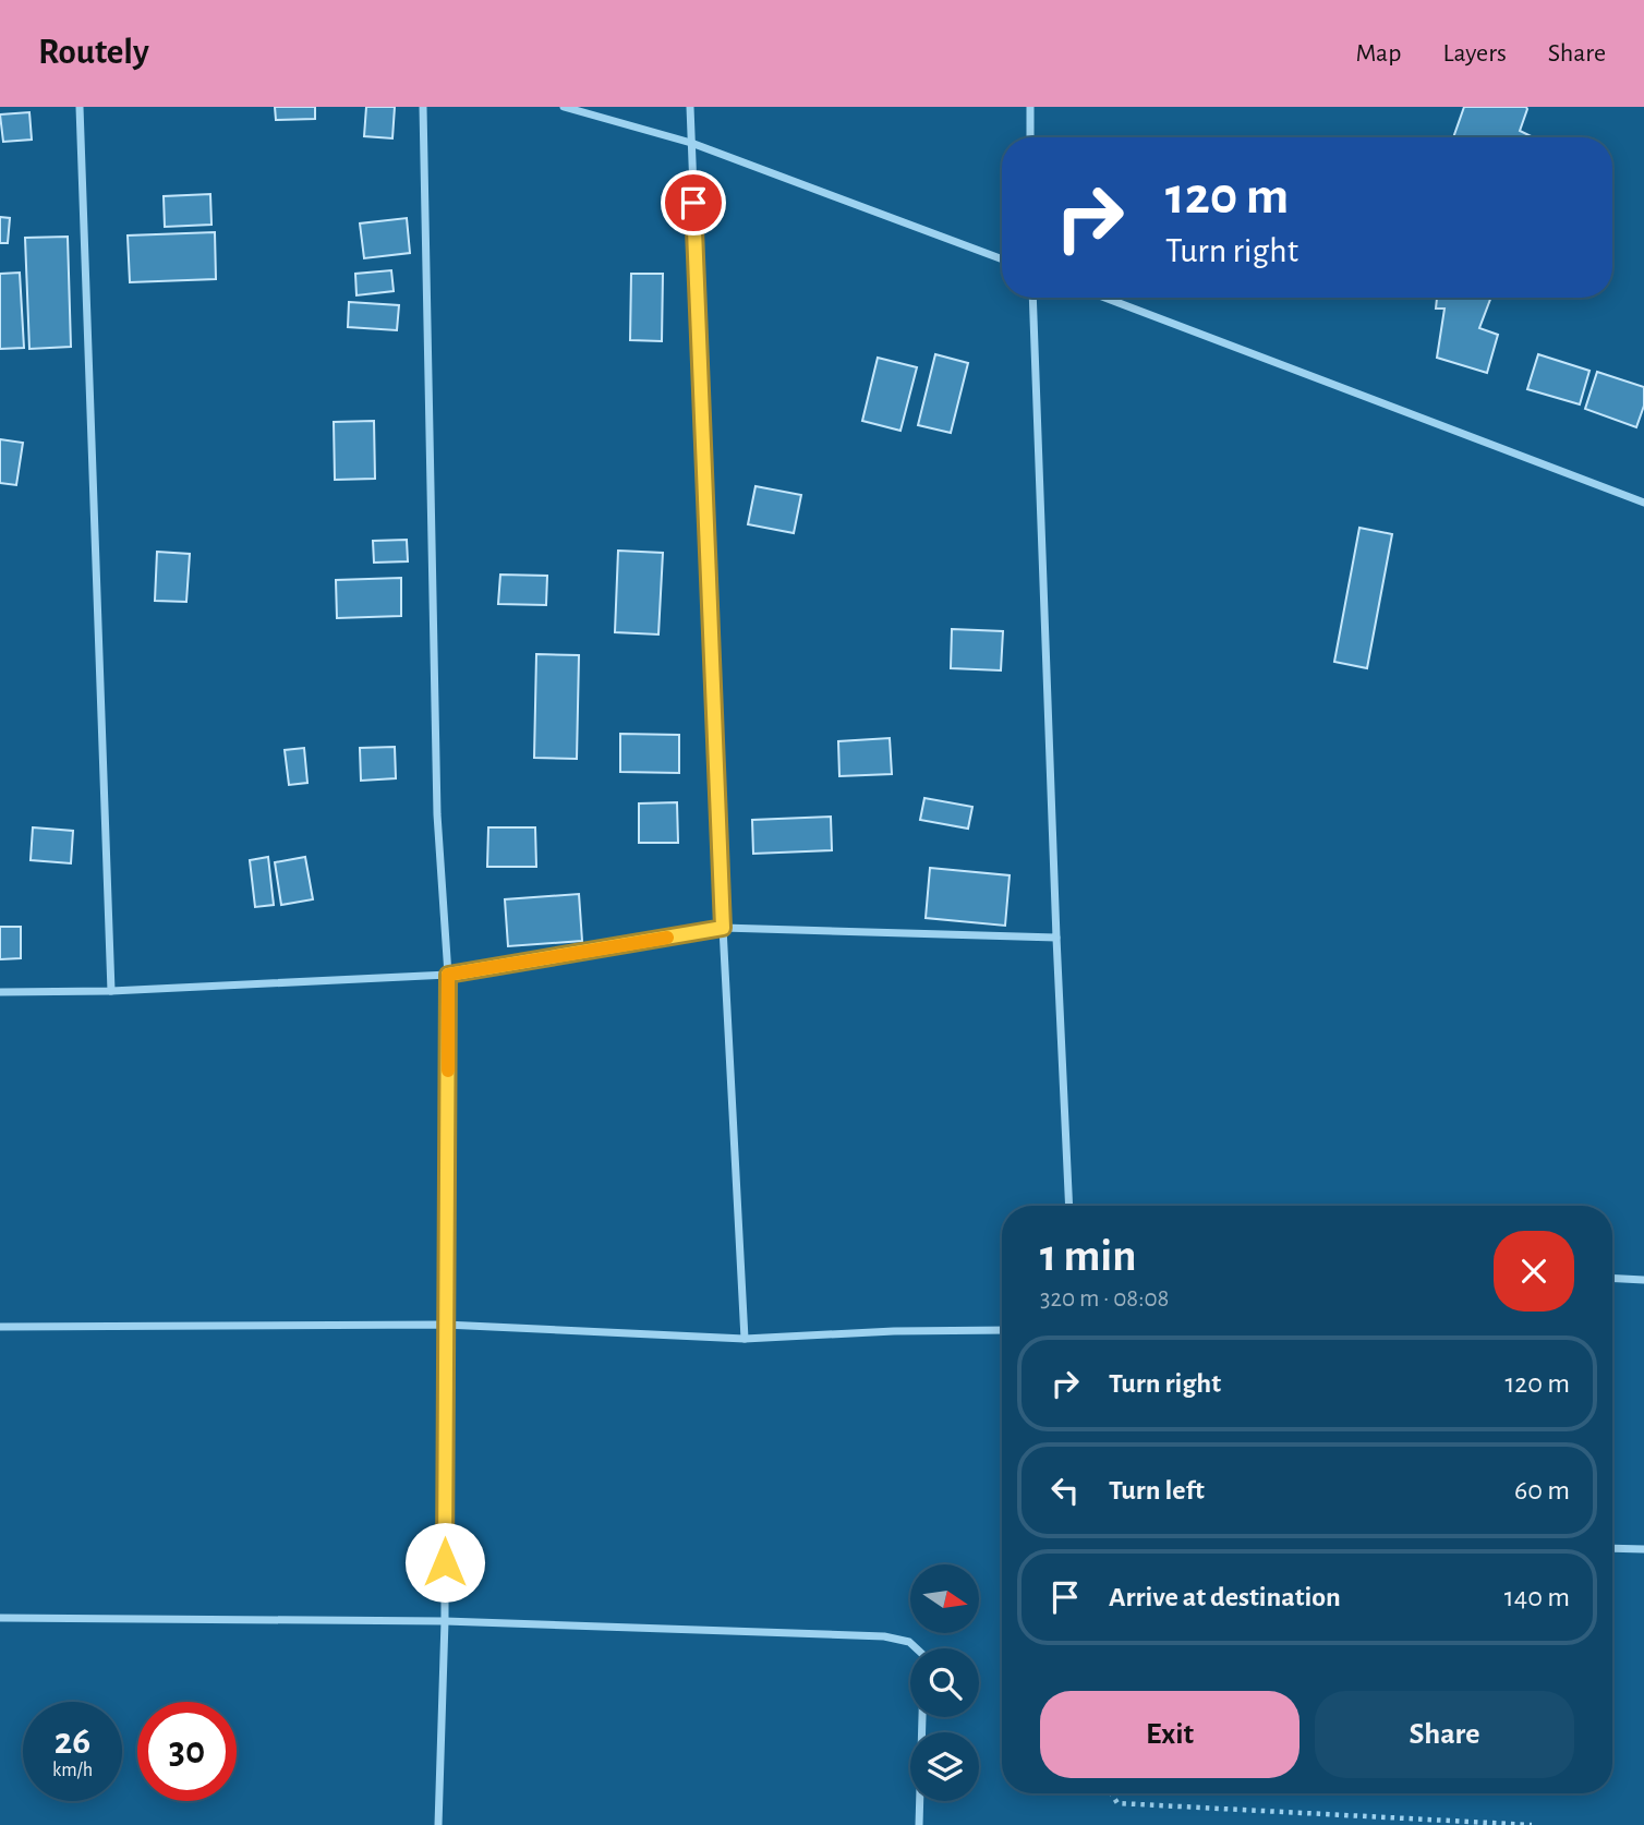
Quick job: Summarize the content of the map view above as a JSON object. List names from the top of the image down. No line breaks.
{"north":"right","page":{"header":"Routely","nav":["Map","Layers","Share"],"turn":["120 m","Turn right"],"heading":["1 min","320 m · 08:08"],"list":[{"name":"Turn right","value":"120 m"},{"name":"Turn left","value":"60 m"},{"name":"Arrive at destination","value":"140 m"}],"buttons":["Exit","Share"],"speed":"26 km/h","limit":"30"}}
